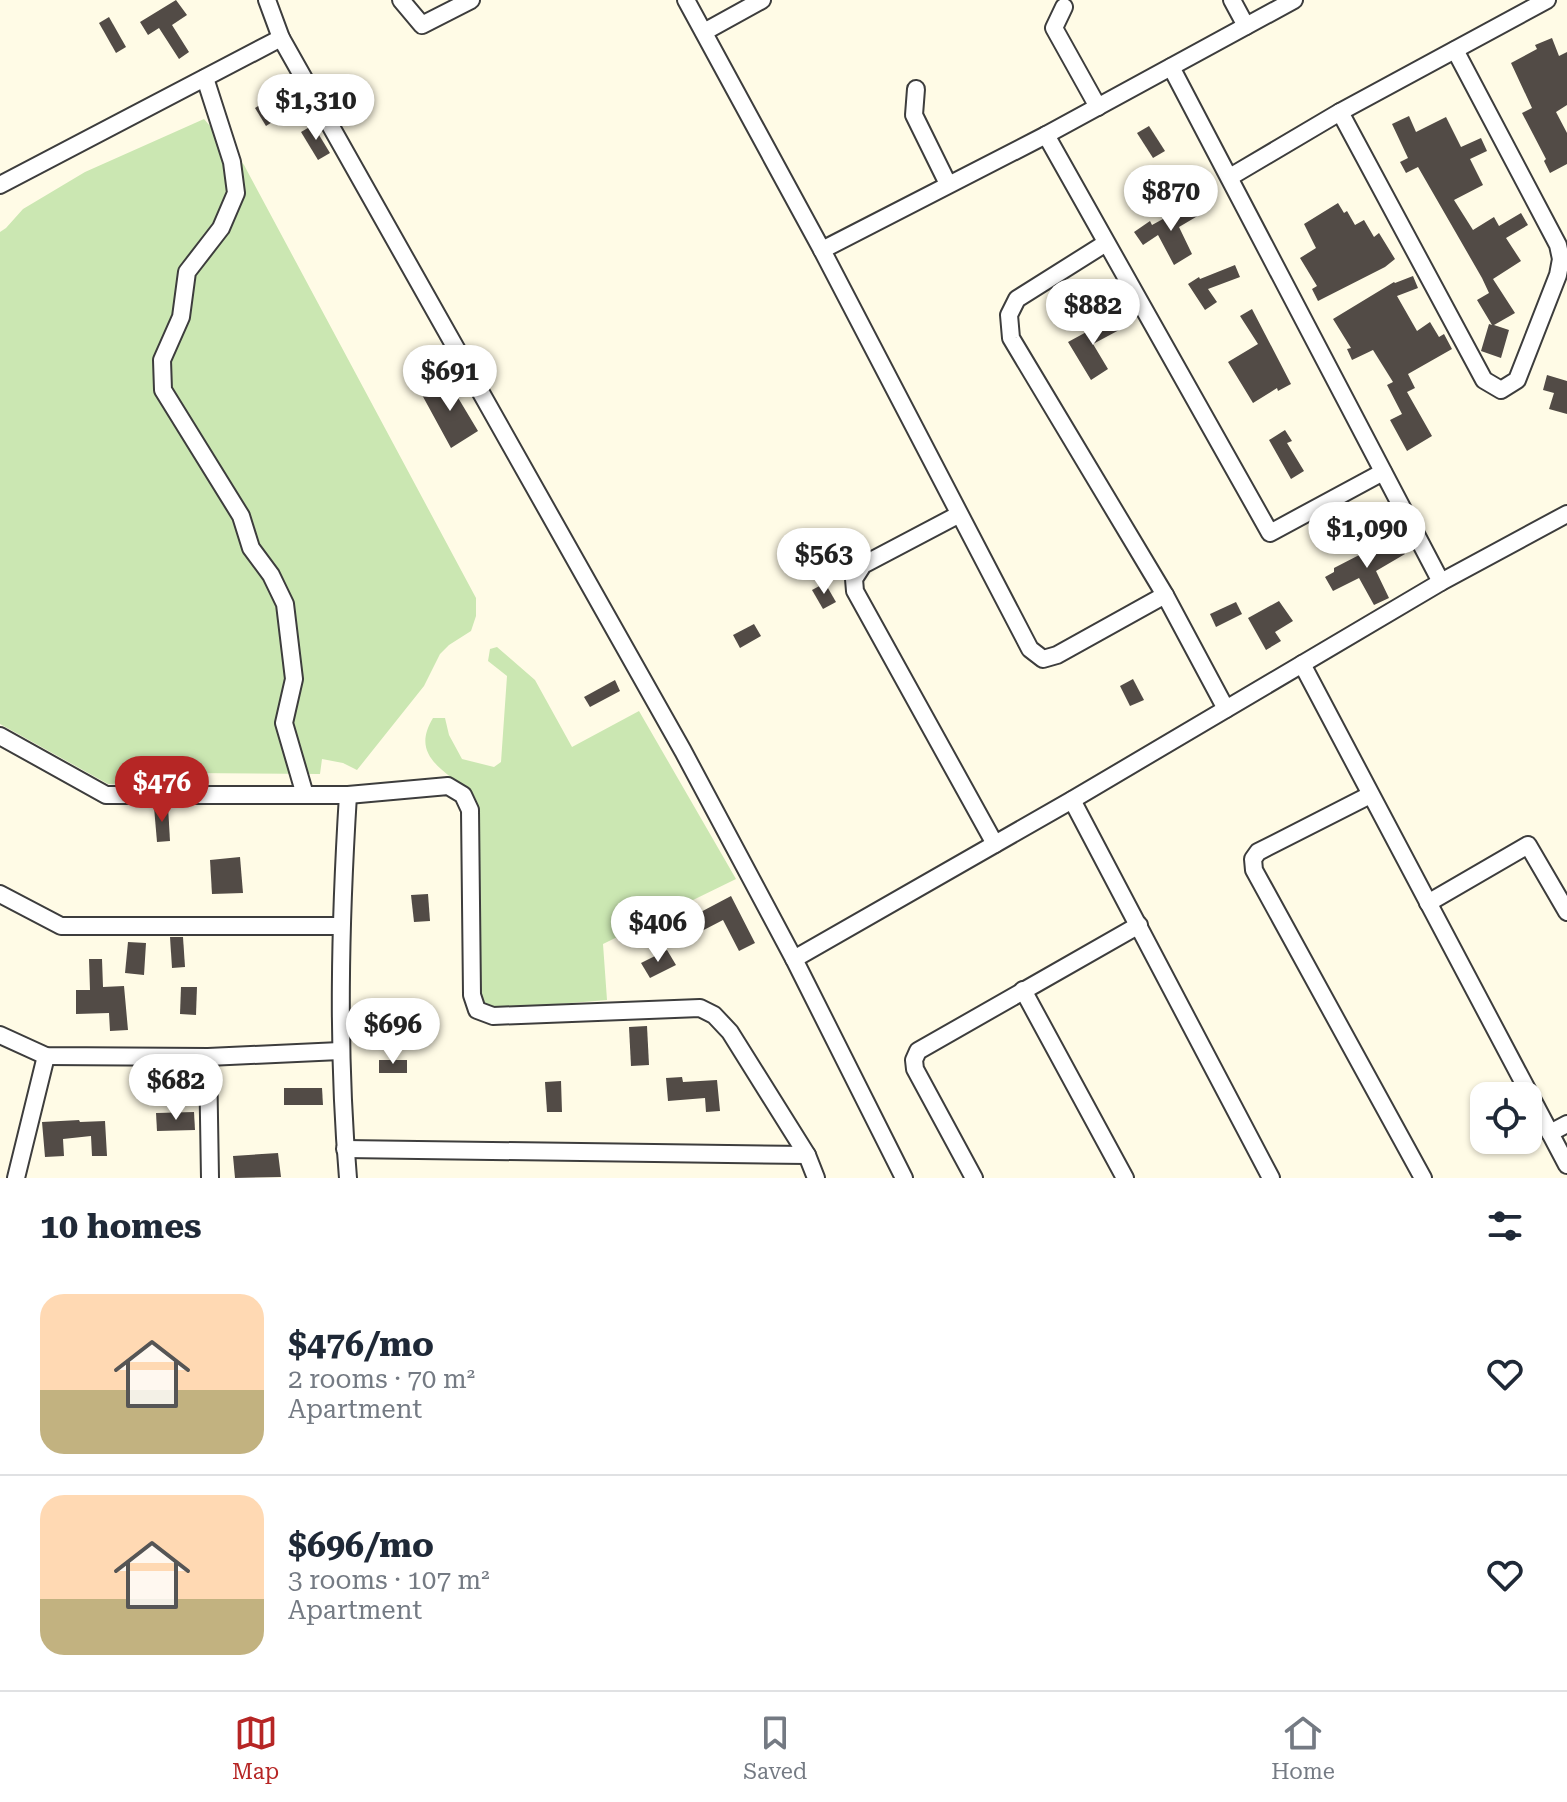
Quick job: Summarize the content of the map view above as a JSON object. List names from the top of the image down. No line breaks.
{"page":{"price":["$1,310","$870","$882","$691","$1,090","$563","$476","$406","$696","$682"],"heading":"10 homes","list":[{"name":"$476/mo","note":"2 rooms · 70 m² · Apartment"},{"name":"$696/mo","note":"3 rooms · 107 m² · Apartment"}],"tabs":["Map","Saved","Home"]}}
